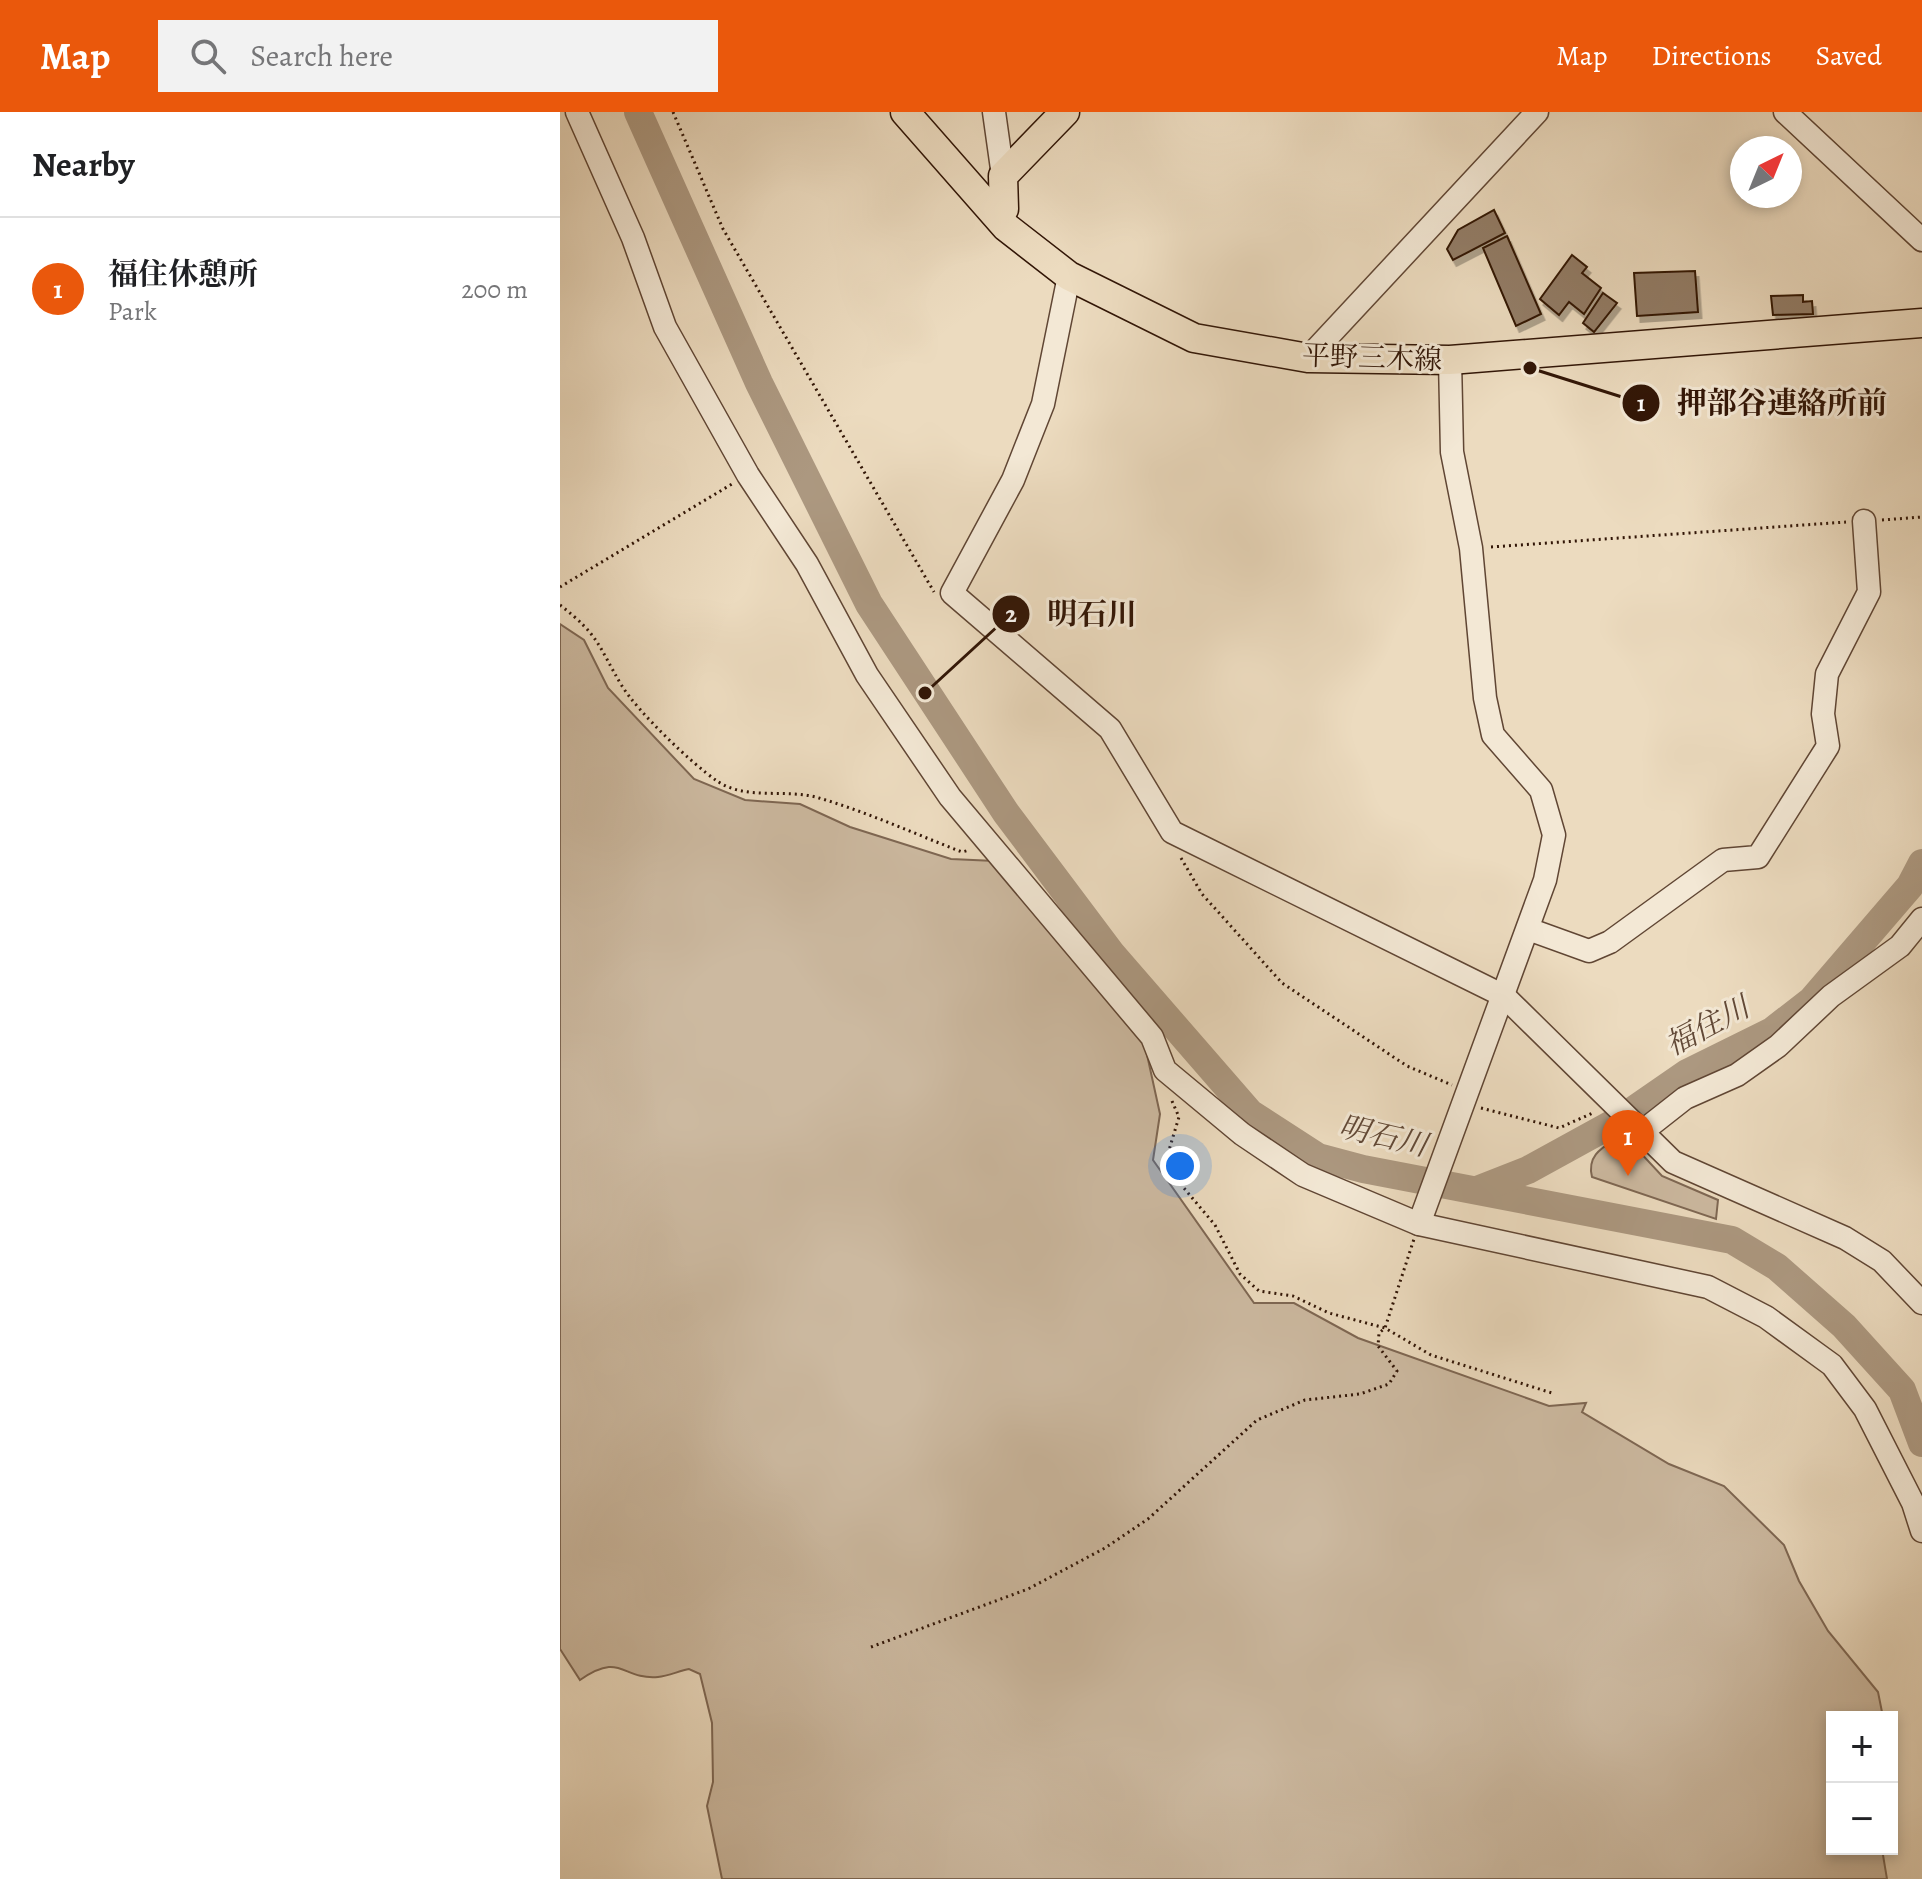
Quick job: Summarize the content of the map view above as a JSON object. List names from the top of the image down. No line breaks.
{"streets":{"main road":["平野三木線"]},"water":["福住川","明石川"],"places":["押部谷連絡所前","明石川"],"north":"top right","page":{"header":"Map","search":"Search here","nav":["Map","Directions","Saved"],"heading":"Nearby","list":[{"mark":"1","name":"福住休憩所","note":"Park","value":"200 m"}],"pins":"1","map_buttons":["+","−"]}}
